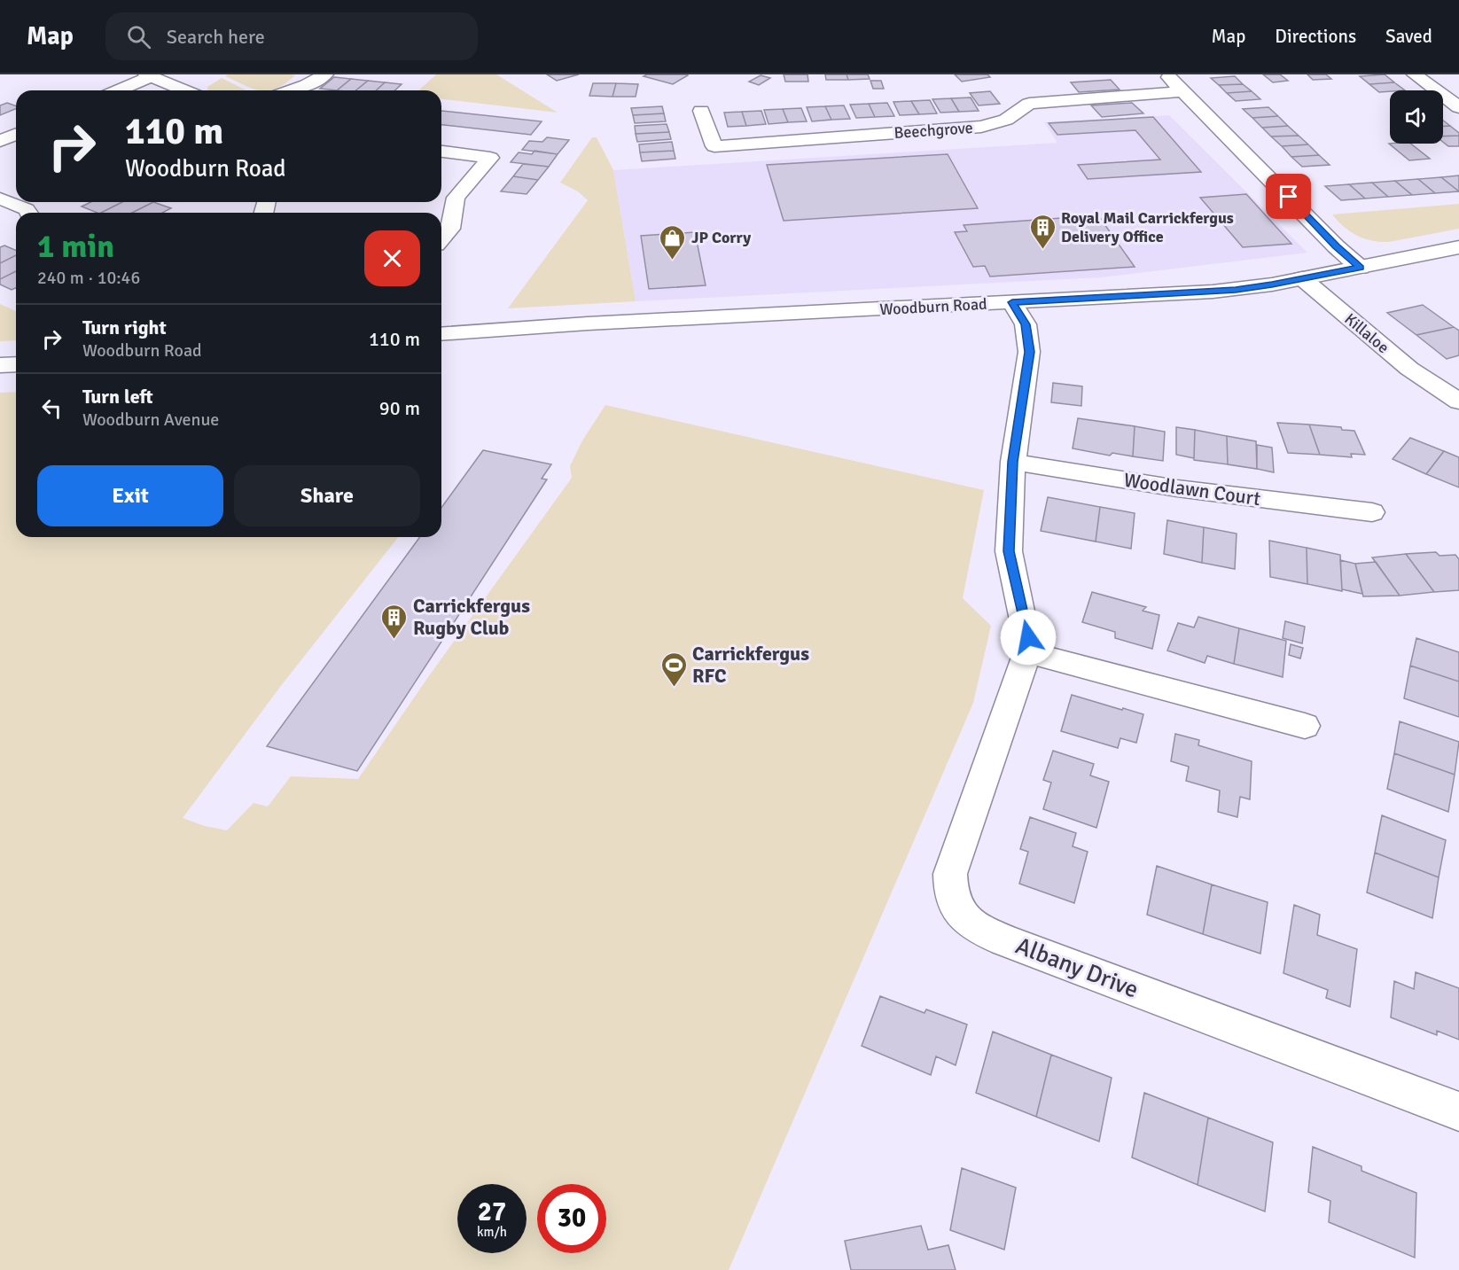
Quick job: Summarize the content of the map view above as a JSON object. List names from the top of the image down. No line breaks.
{"streets":{"street":["Beechgrove","Woodburn Road","Killaloe","Woodlawn Court","Albany Drive"]},"crossings":[["Woodburn Road","Killaloe"],["Woodburn Road","Albany Drive"],["Woodlawn Court","Albany Drive"]],"places":{"building":["Royal Mail Carrickfergus Delivery Office","Carrickfergus Rugby Club"],"shop":["JP Corry"],"sports":["Carrickfergus RFC"]},"page":{"header":"Map","search":"Search here","nav":["Map","Directions","Saved"],"turn":["110 m","Woodburn Road"],"heading":["1 min","240 m · 10:46"],"list":[{"name":"Turn right","note":"Woodburn Road","value":"110 m"},{"name":"Turn left","note":"Woodburn Avenue","value":"90 m"}],"buttons":["Exit","Share"],"speed":"27 km/h","limit":"30"}}
